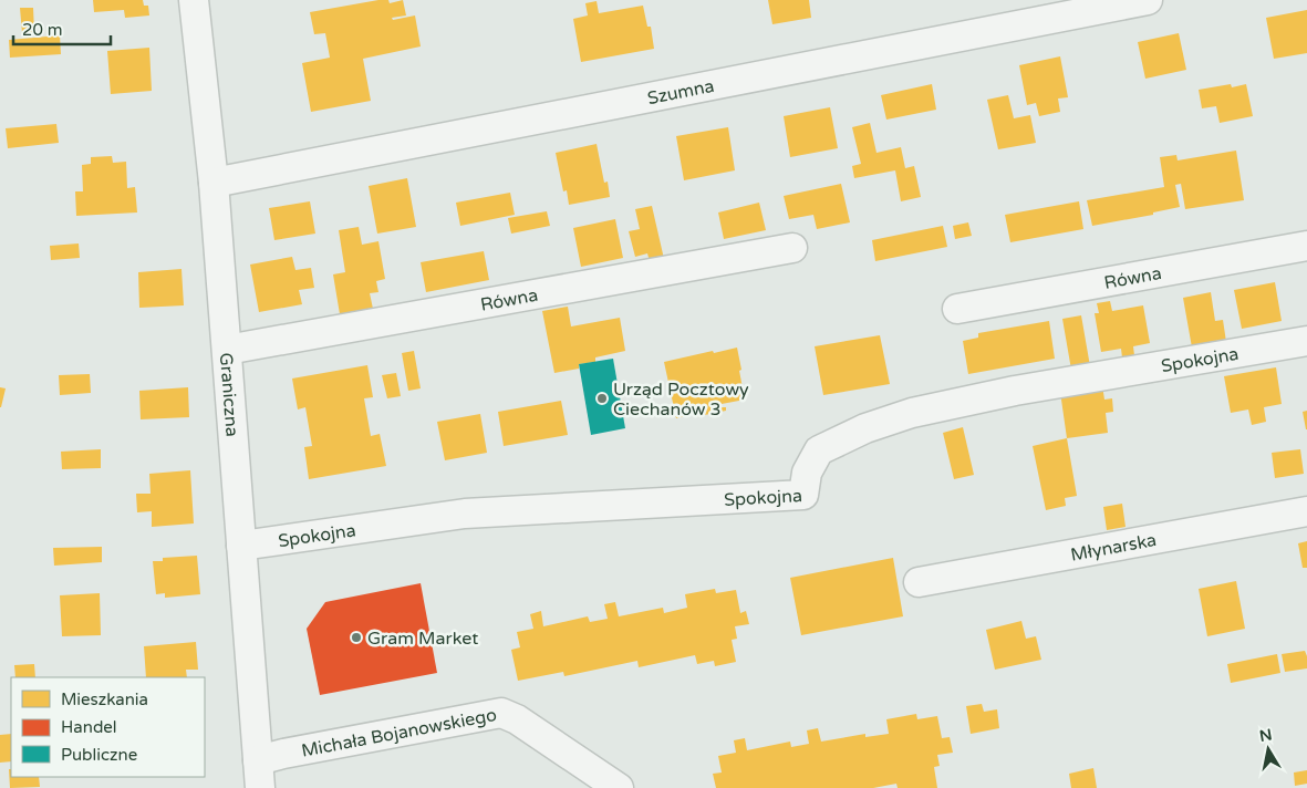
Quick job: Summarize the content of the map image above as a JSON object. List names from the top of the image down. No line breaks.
{"streets":{"street":["Szumna","Równa","Spokojna","Graniczna","Młynarska","Michała Bojanowskiego"]},"crossings":[["Szumna","Graniczna"],["Równa","Graniczna"],["Spokojna","Graniczna"],["Graniczna","Michała Bojanowskiego"]],"places":["Urząd Pocztowy Ciechanów 3","Gram Market"],"legend":["Mieszkania","Handel","Publiczne"],"scale_bar":"20 m","north":"top"}
